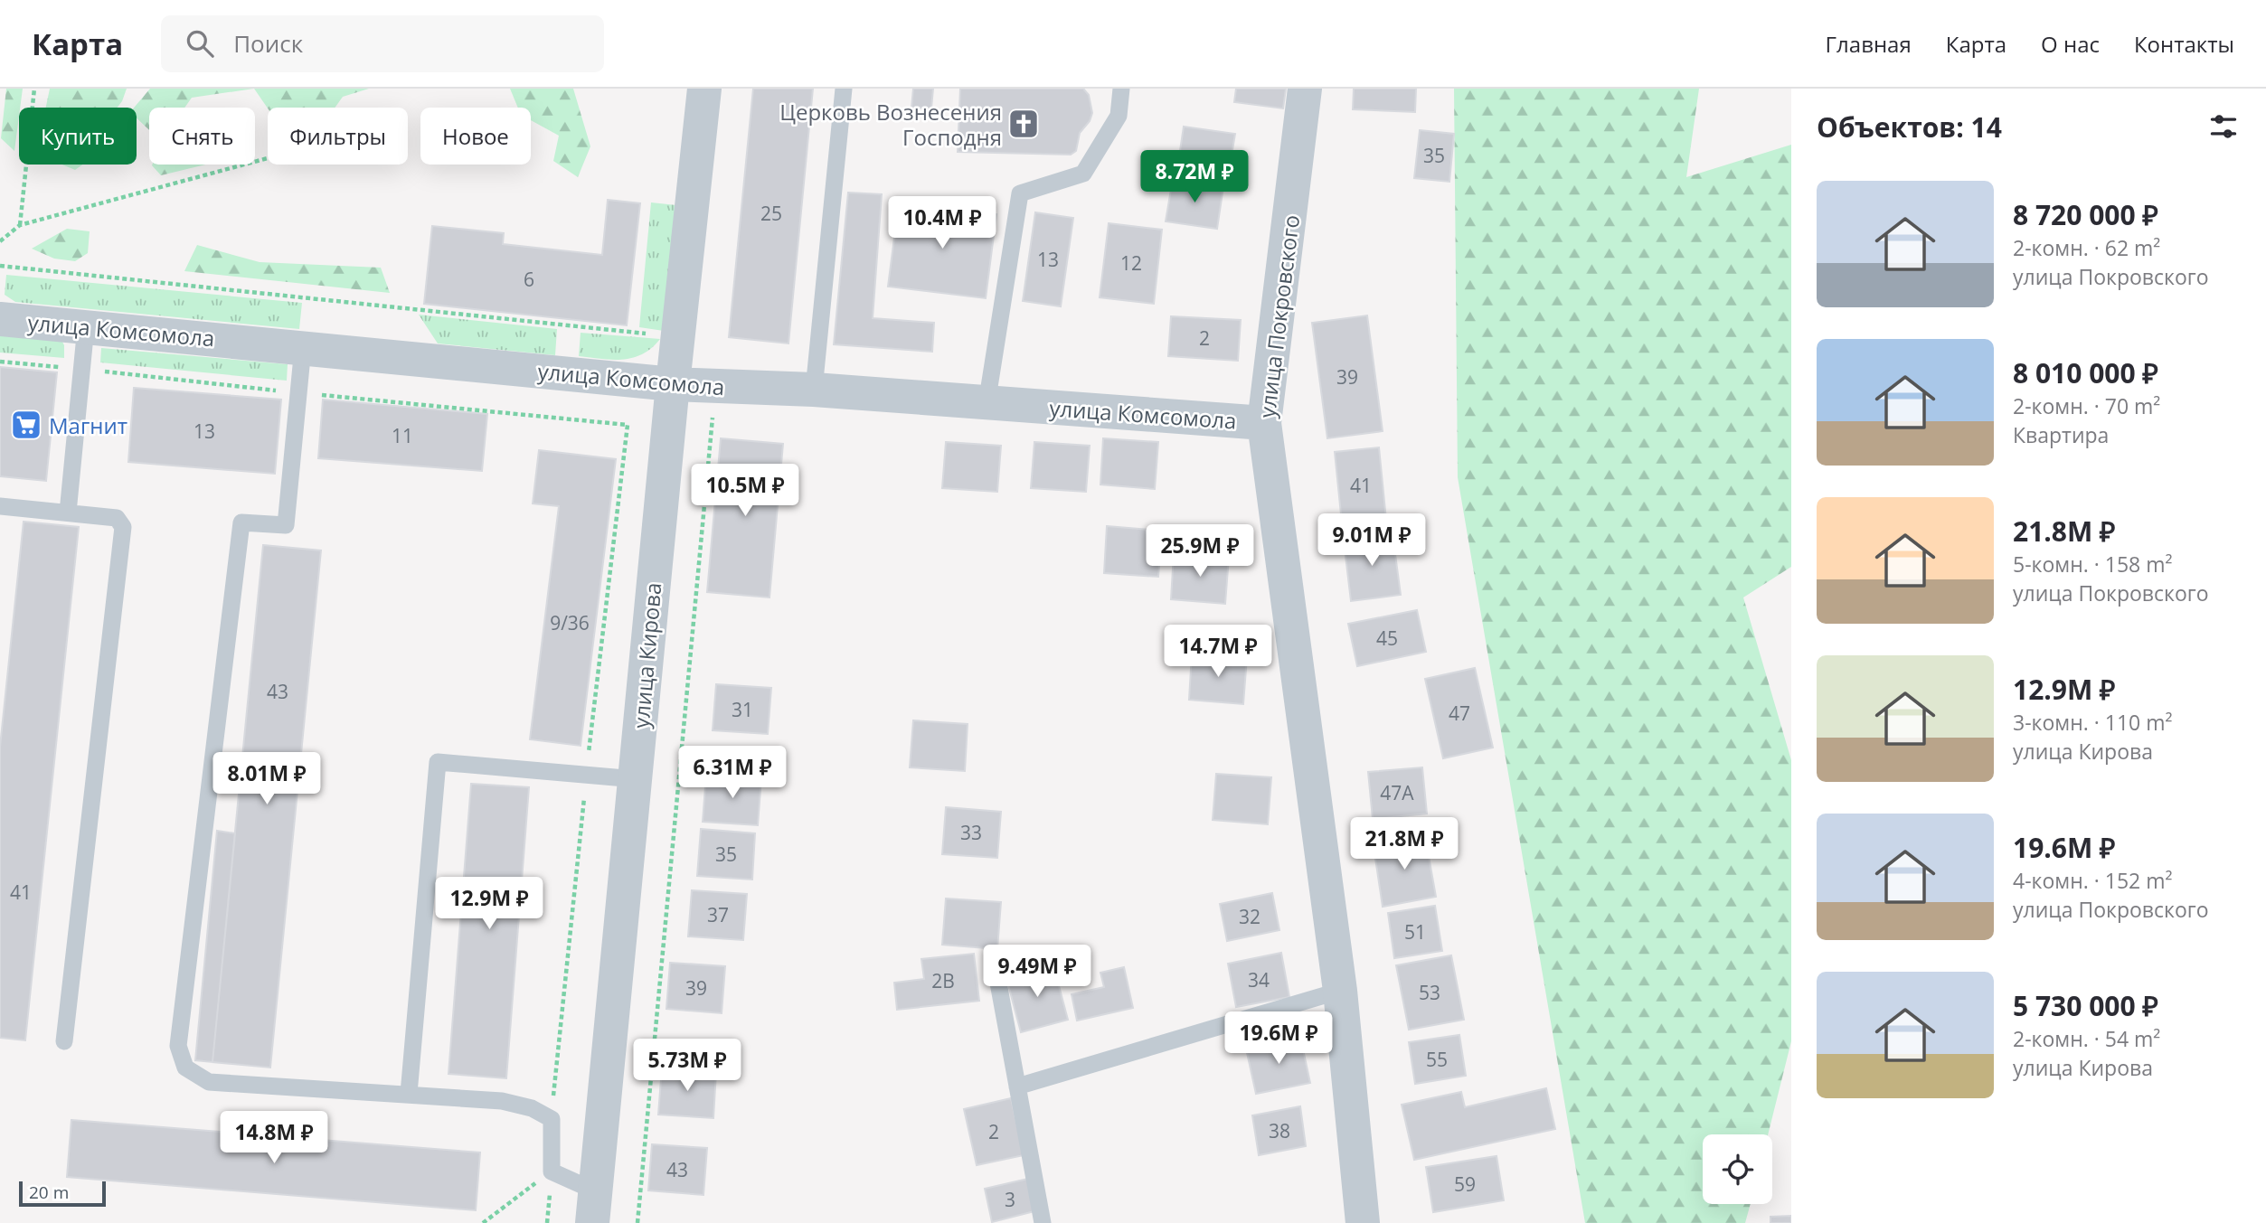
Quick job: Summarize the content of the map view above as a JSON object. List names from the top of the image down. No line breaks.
{"streets":{"street":["улица Покровского","улица Комсомола","улица Кирова"]},"crossings":[["улица Покровского","улица Комсомола"],["улица Комсомола","улица Кирова"]],"places":{"church":["Церковь Вознесения Господня"],"supermarket":["Магнит"]},"house_numbers":["35","25","13","12","6","2","39","13","11","41","9/36","45","43","31","47","47А","33","35","41","37","32","51","34","2В","39","53","55","38","2","43","59","3"],"scale_bar":"20 m","page":{"header":"Карта","search":"Поиск","nav":["Главная","Карта","О нас","Контакты"],"heading":"Объектов: 14","chip":["Купить","Снять","Фильтры","Новое"],"price":["8.72M ₽","10.4M ₽","10.5M ₽","9.01M ₽","25.9M ₽","14.7M ₽","6.31M ₽","8.01M ₽","21.8M ₽","12.9M ₽","9.49M ₽","19.6M ₽","5.73M ₽","14.8M ₽"],"list":[{"name":"8 720 000 ₽","note":"2-комн. · 62 m² · улица Покровского"},{"name":"8 010 000 ₽","note":"2-комн. · 70 m² · Квартира"},{"name":"21.8M ₽","note":"5-комн. · 158 m² · улица Покровского"},{"name":"12.9M ₽","note":"3-комн. · 110 m² · улица Кирова"},{"name":"19.6M ₽","note":"4-комн. · 152 m² · улица Покровского"},{"name":"5 730 000 ₽","note":"2-комн. · 54 m² · улица Кирова"}],"scale":"20 m"}}
